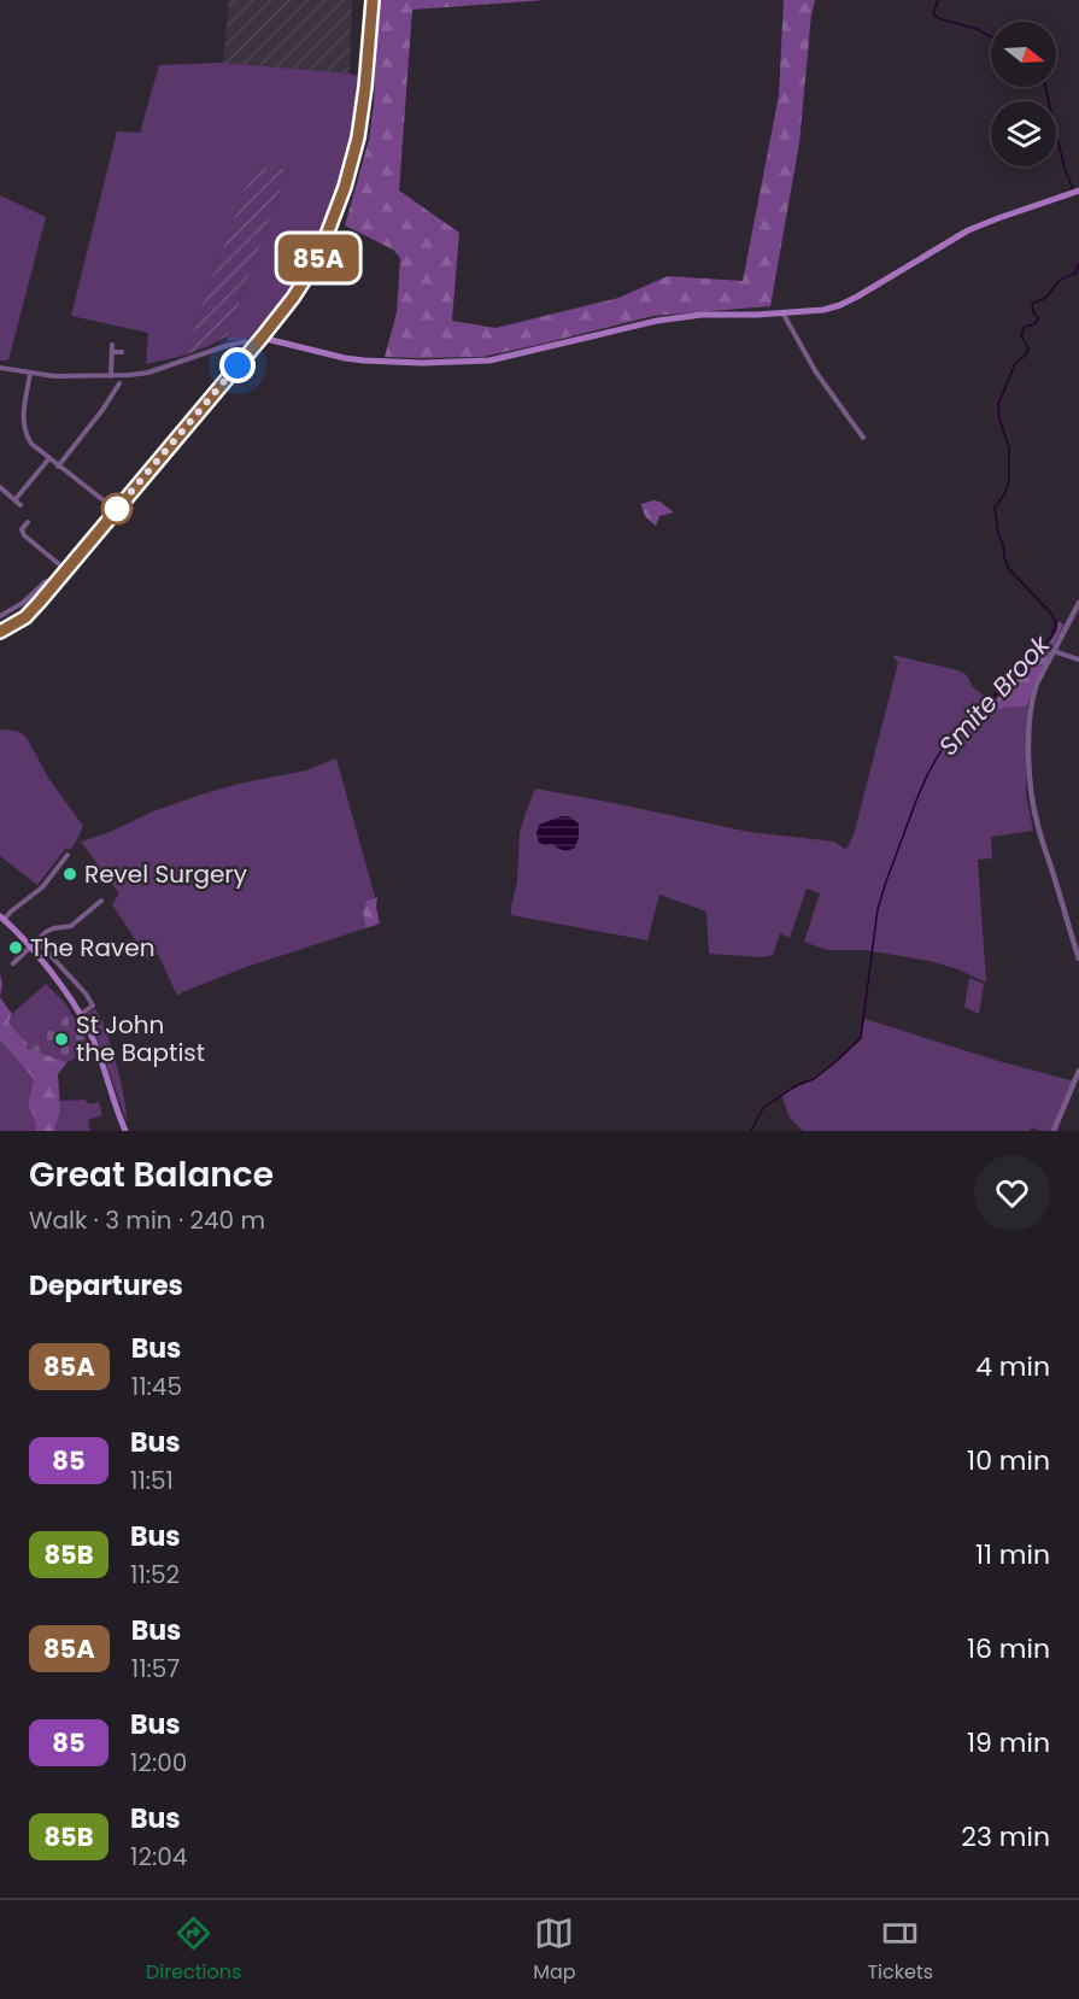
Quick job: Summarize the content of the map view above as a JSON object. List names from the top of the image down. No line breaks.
{"water":["Smite Brook"],"places":["Revel Surgery","The Raven","St John the Baptist"],"lines":["bus line 85A"],"north":"right","page":{"on_map":"85A","heading":[["Great Balance","Walk · 3 min · 240 m"],"Departures"],"list":[{"mark":"85A","name":"Bus","note":"11:45","value":"4 min"},{"mark":"85","name":"Bus","note":"11:51","value":"10 min"},{"mark":"85B","name":"Bus","note":"11:52","value":"11 min"},{"mark":"85A","name":"Bus","note":"11:57","value":"16 min"},{"mark":"85","name":"Bus","note":"12:00","value":"19 min"},{"mark":"85B","name":"Bus","note":"12:04","value":"23 min"}],"tabs":["Directions","Map","Tickets"]}}
